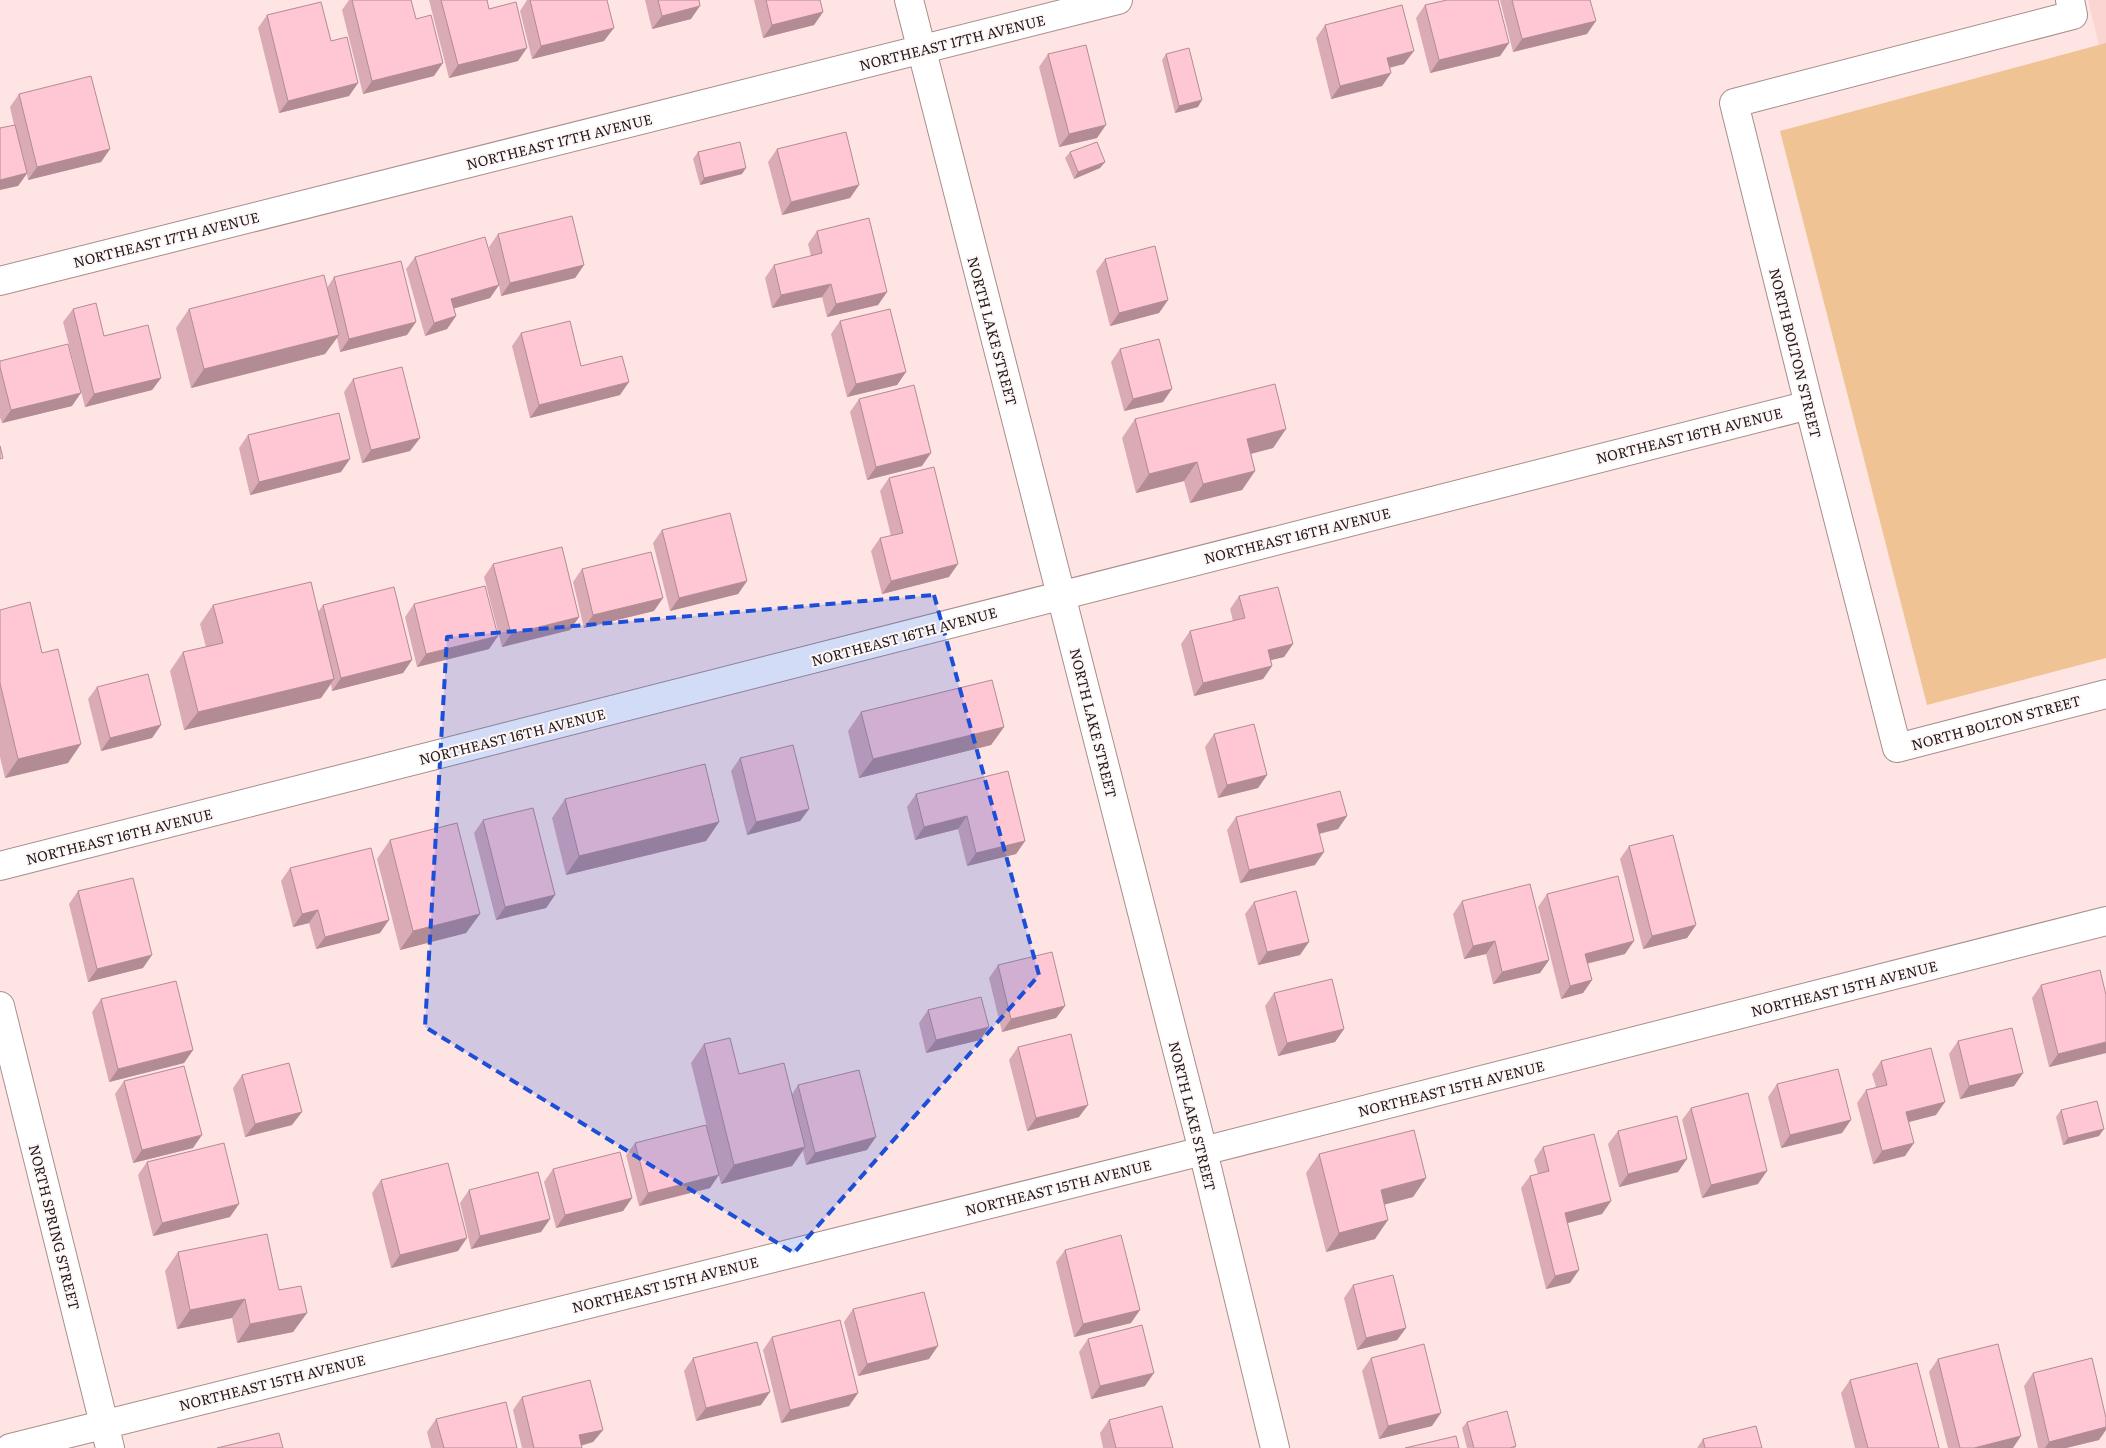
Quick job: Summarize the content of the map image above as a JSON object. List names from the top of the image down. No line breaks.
{"streets":{"street":["NORTHEAST 17TH AVENUE","NORTH LAKE STREET","NORTH BOLTON STREET","NORTHEAST 16TH AVENUE","NORTHEAST 15TH AVENUE","NORTH SPRING STREET"]},"crossings":[["NORTHEAST 17TH AVENUE","NORTH LAKE STREET"],["NORTH LAKE STREET","NORTHEAST 16TH AVENUE"],["NORTH LAKE STREET","NORTHEAST 15TH AVENUE"],["NORTH BOLTON STREET","NORTHEAST 16TH AVENUE"],["NORTHEAST 15TH AVENUE","NORTH SPRING STREET"]]}
